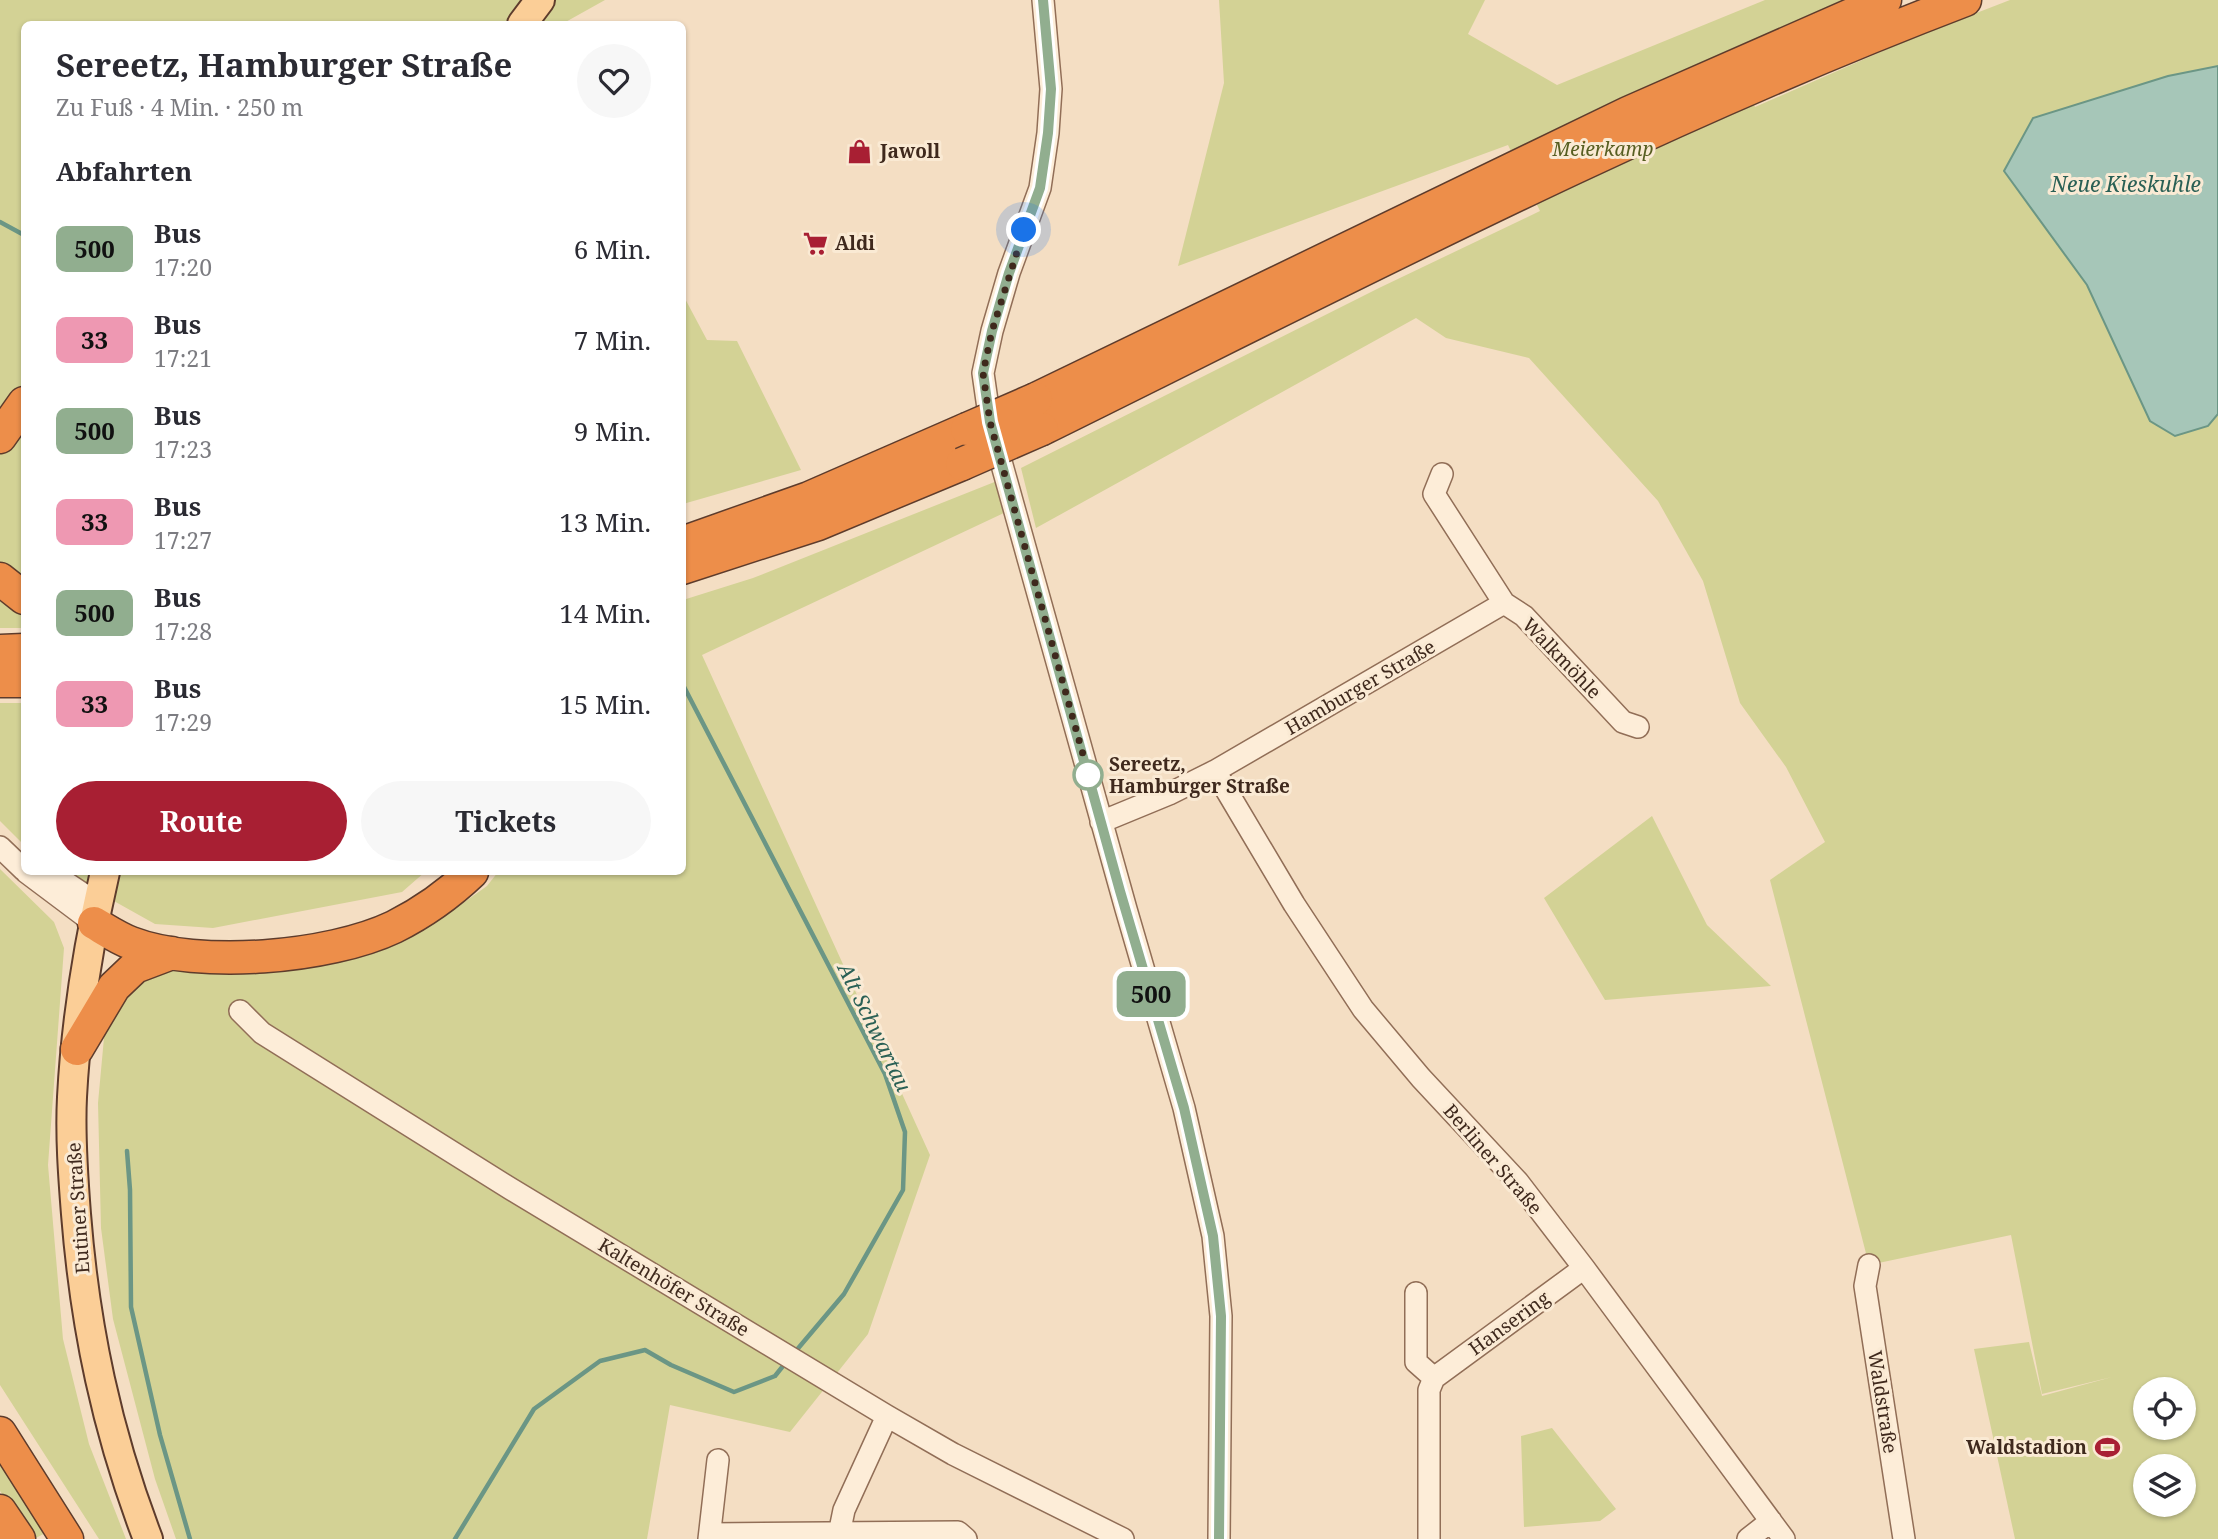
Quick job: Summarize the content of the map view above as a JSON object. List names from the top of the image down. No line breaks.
{"streets":{"main road":["Eutiner Straße"],"street":["Walkmöhle","Hamburger Straße","Berliner Straße","Kaltenhöfer Straße","Hansering","Waldstraße"]},"crossings":[["Walkmöhle","Hamburger Straße"],["Hamburger Straße","Berliner Straße"],["Berliner Straße","Hansering"]],"water":["Neue Kieskuhle","Alt Schwartau"],"parks":["Meierkamp"],"places":{"shop":["Jawoll"],"supermarket":["Aldi"],"other":["Sereetz, Hamburger Straße"],"sports":["Waldstadion"]},"lines":["bus line 500"],"page":{"on_map":"500","heading":[["Sereetz, Hamburger Straße","Zu Fuß · 4 Min. · 250 m"],"Abfahrten"],"list":[{"mark":"500","name":"Bus","note":"17:20","value":"6 Min."},{"mark":"33","name":"Bus","note":"17:21","value":"7 Min."},{"mark":"500","name":"Bus","note":"17:23","value":"9 Min."},{"mark":"33","name":"Bus","note":"17:27","value":"13 Min."},{"mark":"500","name":"Bus","note":"17:28","value":"14 Min."},{"mark":"33","name":"Bus","note":"17:29","value":"15 Min."}],"buttons":["Route","Tickets"]}}
